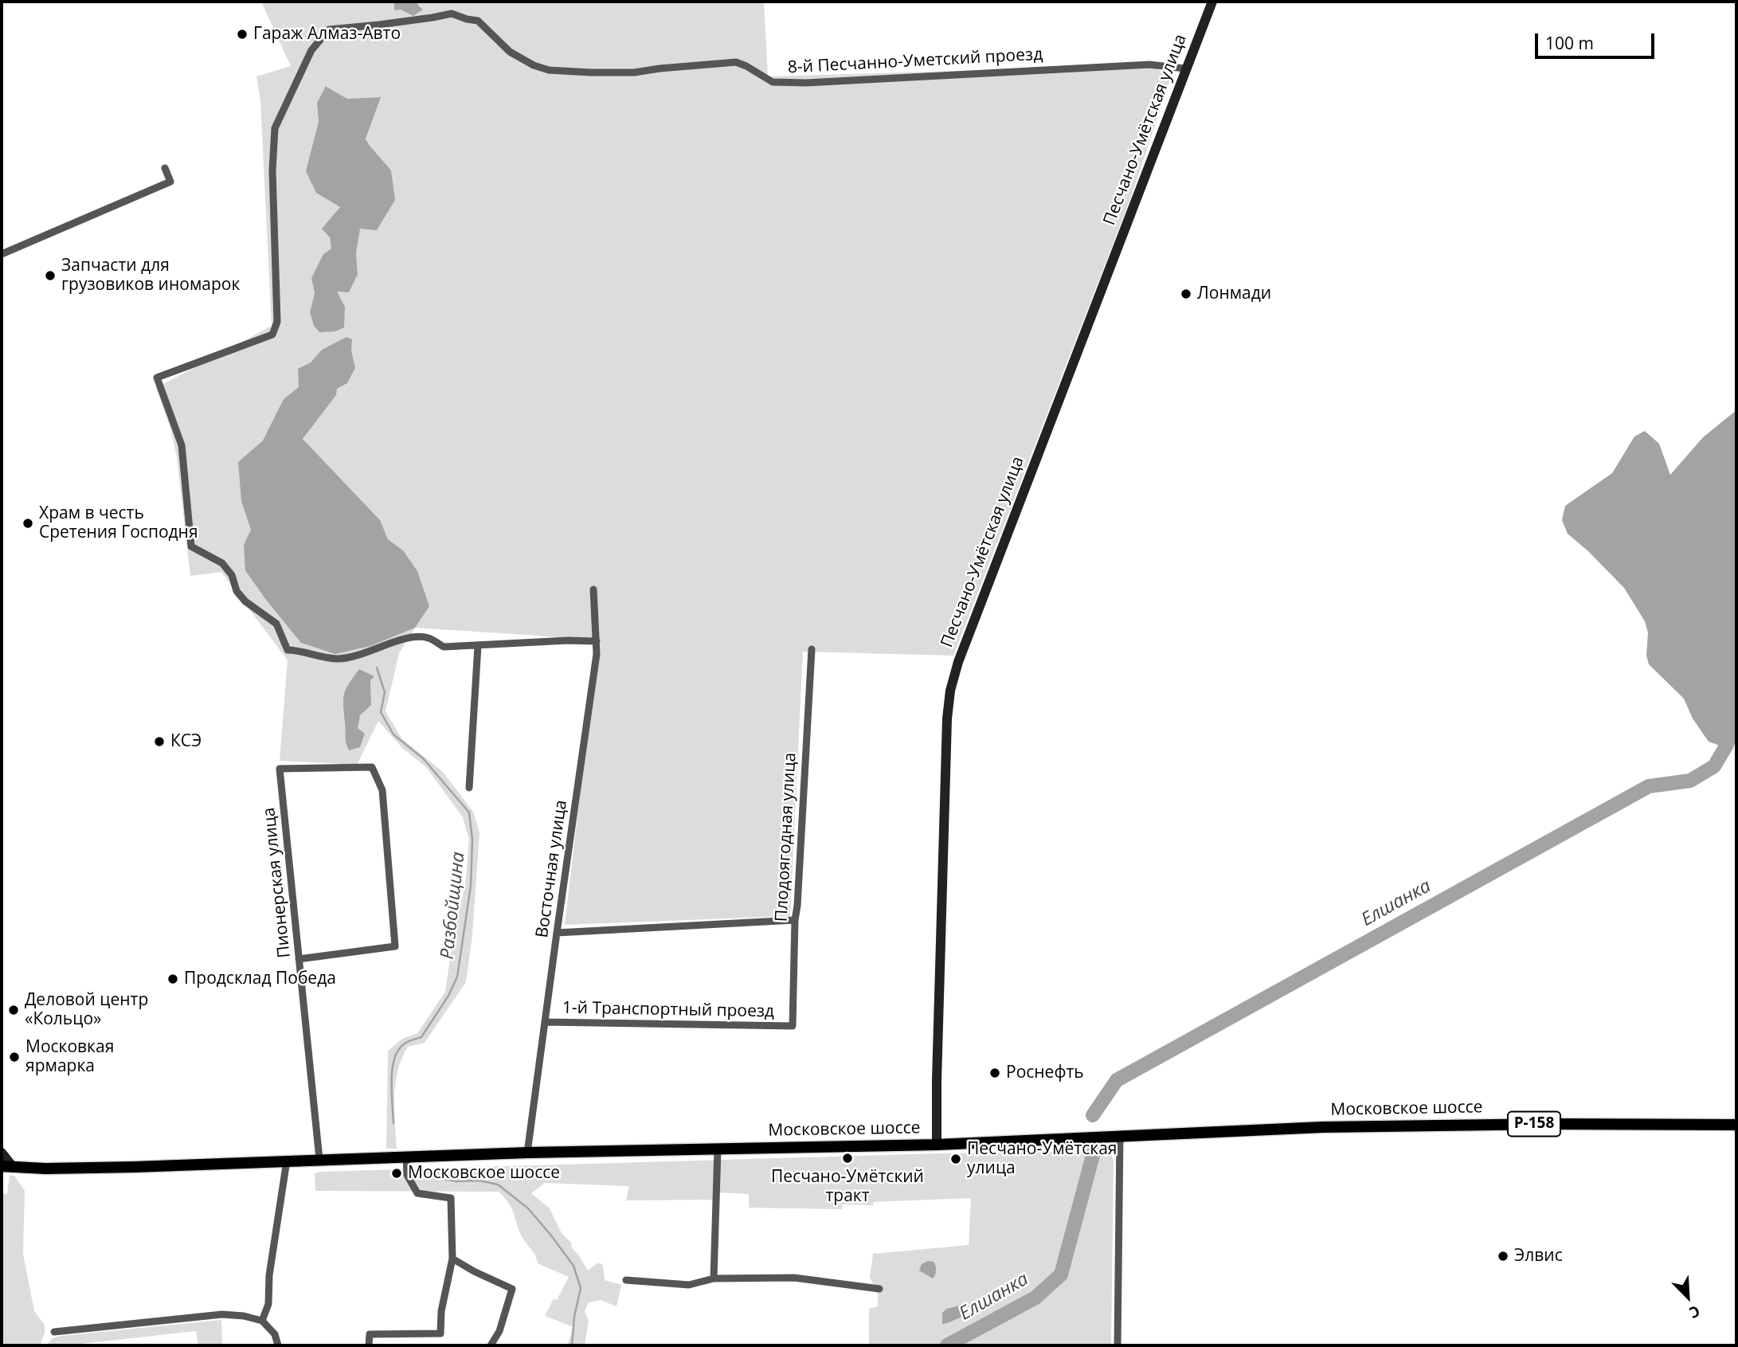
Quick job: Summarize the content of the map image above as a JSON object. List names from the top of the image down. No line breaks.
{"streets":{"main road":["Песчано-Умётская улица","Московское шоссе","Р-158"],"street":["8-й Песчанно-Уметский проезд","Плодоягодная улица","Восточная улица","Пионерская улица","1-й Транспортный проезд"]},"crossings":[["8-й Песчанно-Уметский проезд","Песчано-Умётская улица"],["Песчано-Умётская улица","Московское шоссе"],["Плодоягодная улица","1-й Транспортный проезд"],["Восточная улица","1-й Транспортный проезд"],["Восточная улица","Московское шоссе"],["Пионерская улица","Московское шоссе"]],"water":["Елшанка","Разбойщина"],"places":["Гараж Алмаз-Авто","Запчасти для грузовиков иномарок","Лонмади","Храм в честь Сретения Господня","КСЭ","Продсклад Победа","Деловой центр «Кольцо»","Московкая ярмарка","Роснефть","Песчано-Умётский тракт","Песчано-Умётская улица","Московское шоссе","Элвис"],"scale_bar":"100 m","north":"bottom right"}
